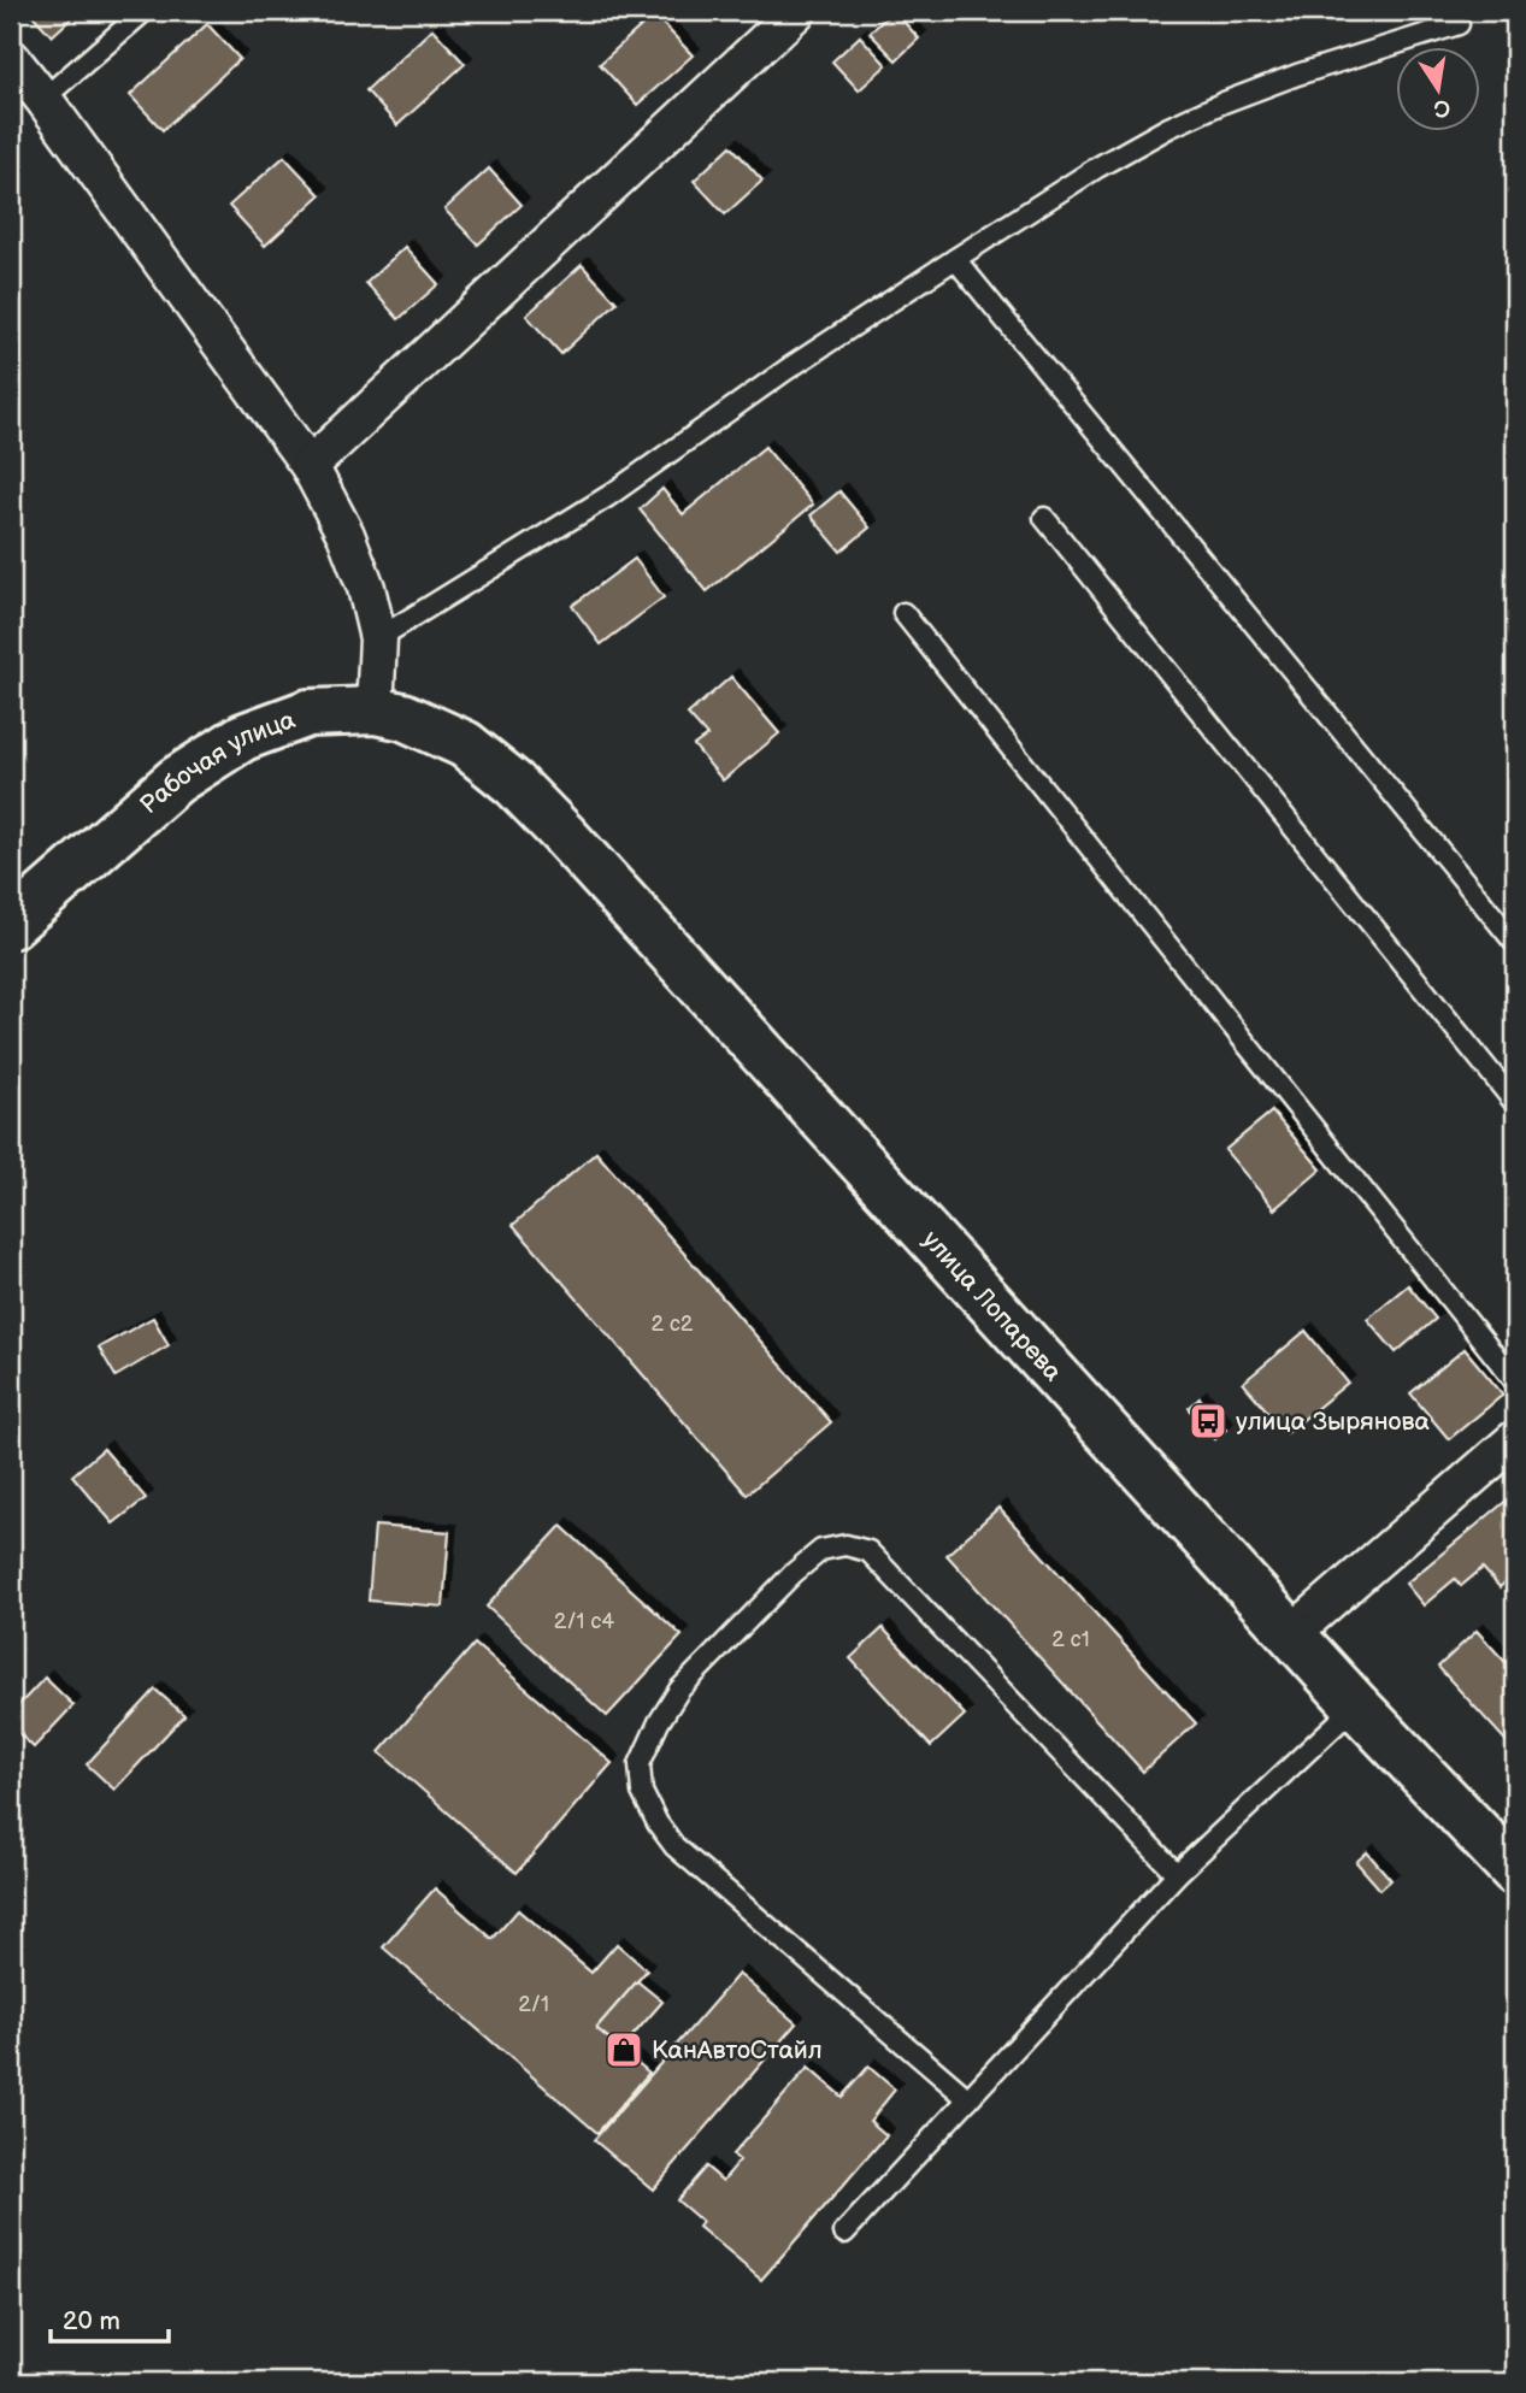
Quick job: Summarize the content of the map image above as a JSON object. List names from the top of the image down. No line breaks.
{"streets":{"main road":["Рабочая улица","улица Лопарева"]},"crossings":[["Рабочая улица","улица Лопарева"]],"places":{"bus stop":["улица Зырянова"],"shop":["КанАвтоСтайл"]},"house_numbers":["2 с2","2/1 с4","2 с1","2/1"],"scale_bar":"20 m","north":"bottom"}
